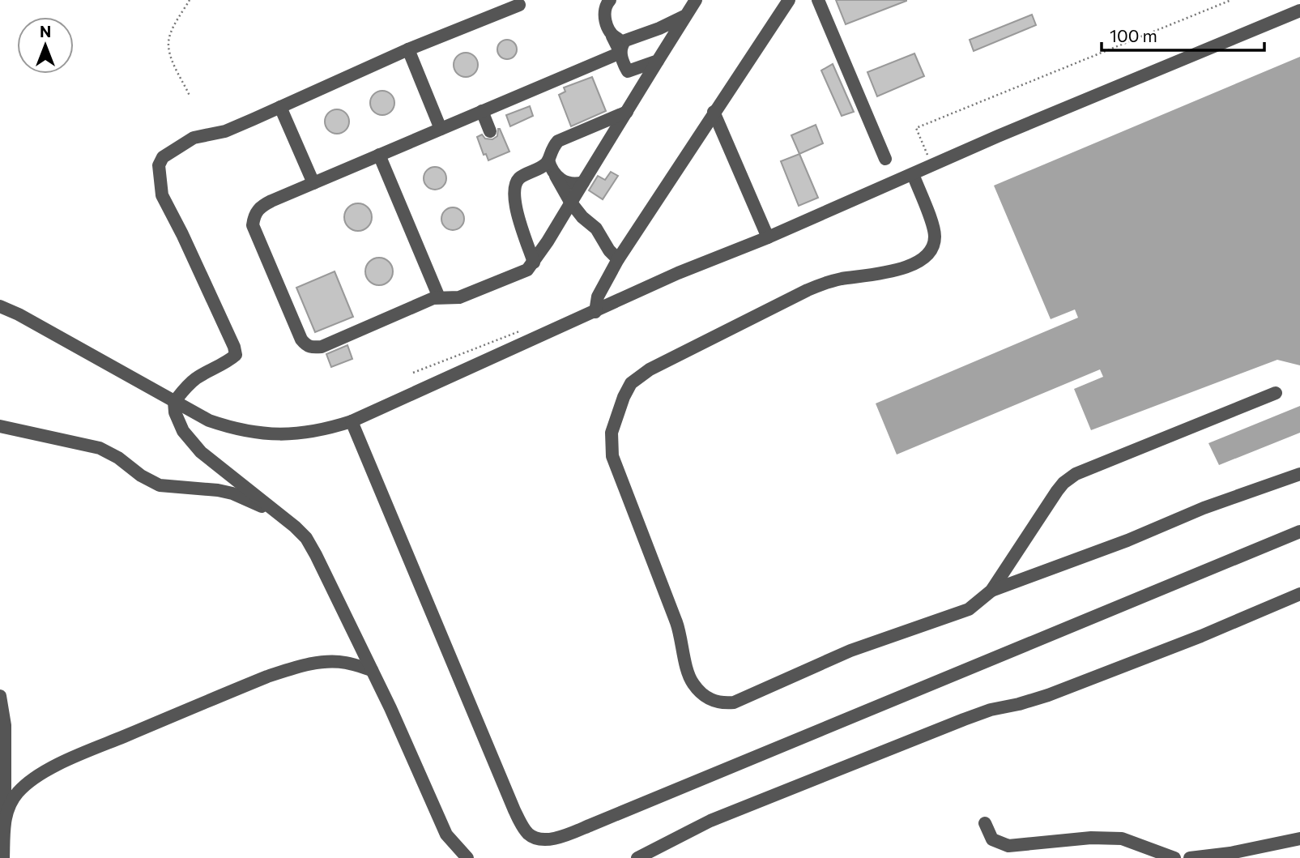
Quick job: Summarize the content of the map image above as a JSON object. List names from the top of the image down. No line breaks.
{"scale_bar":"100 m","north":"top"}
